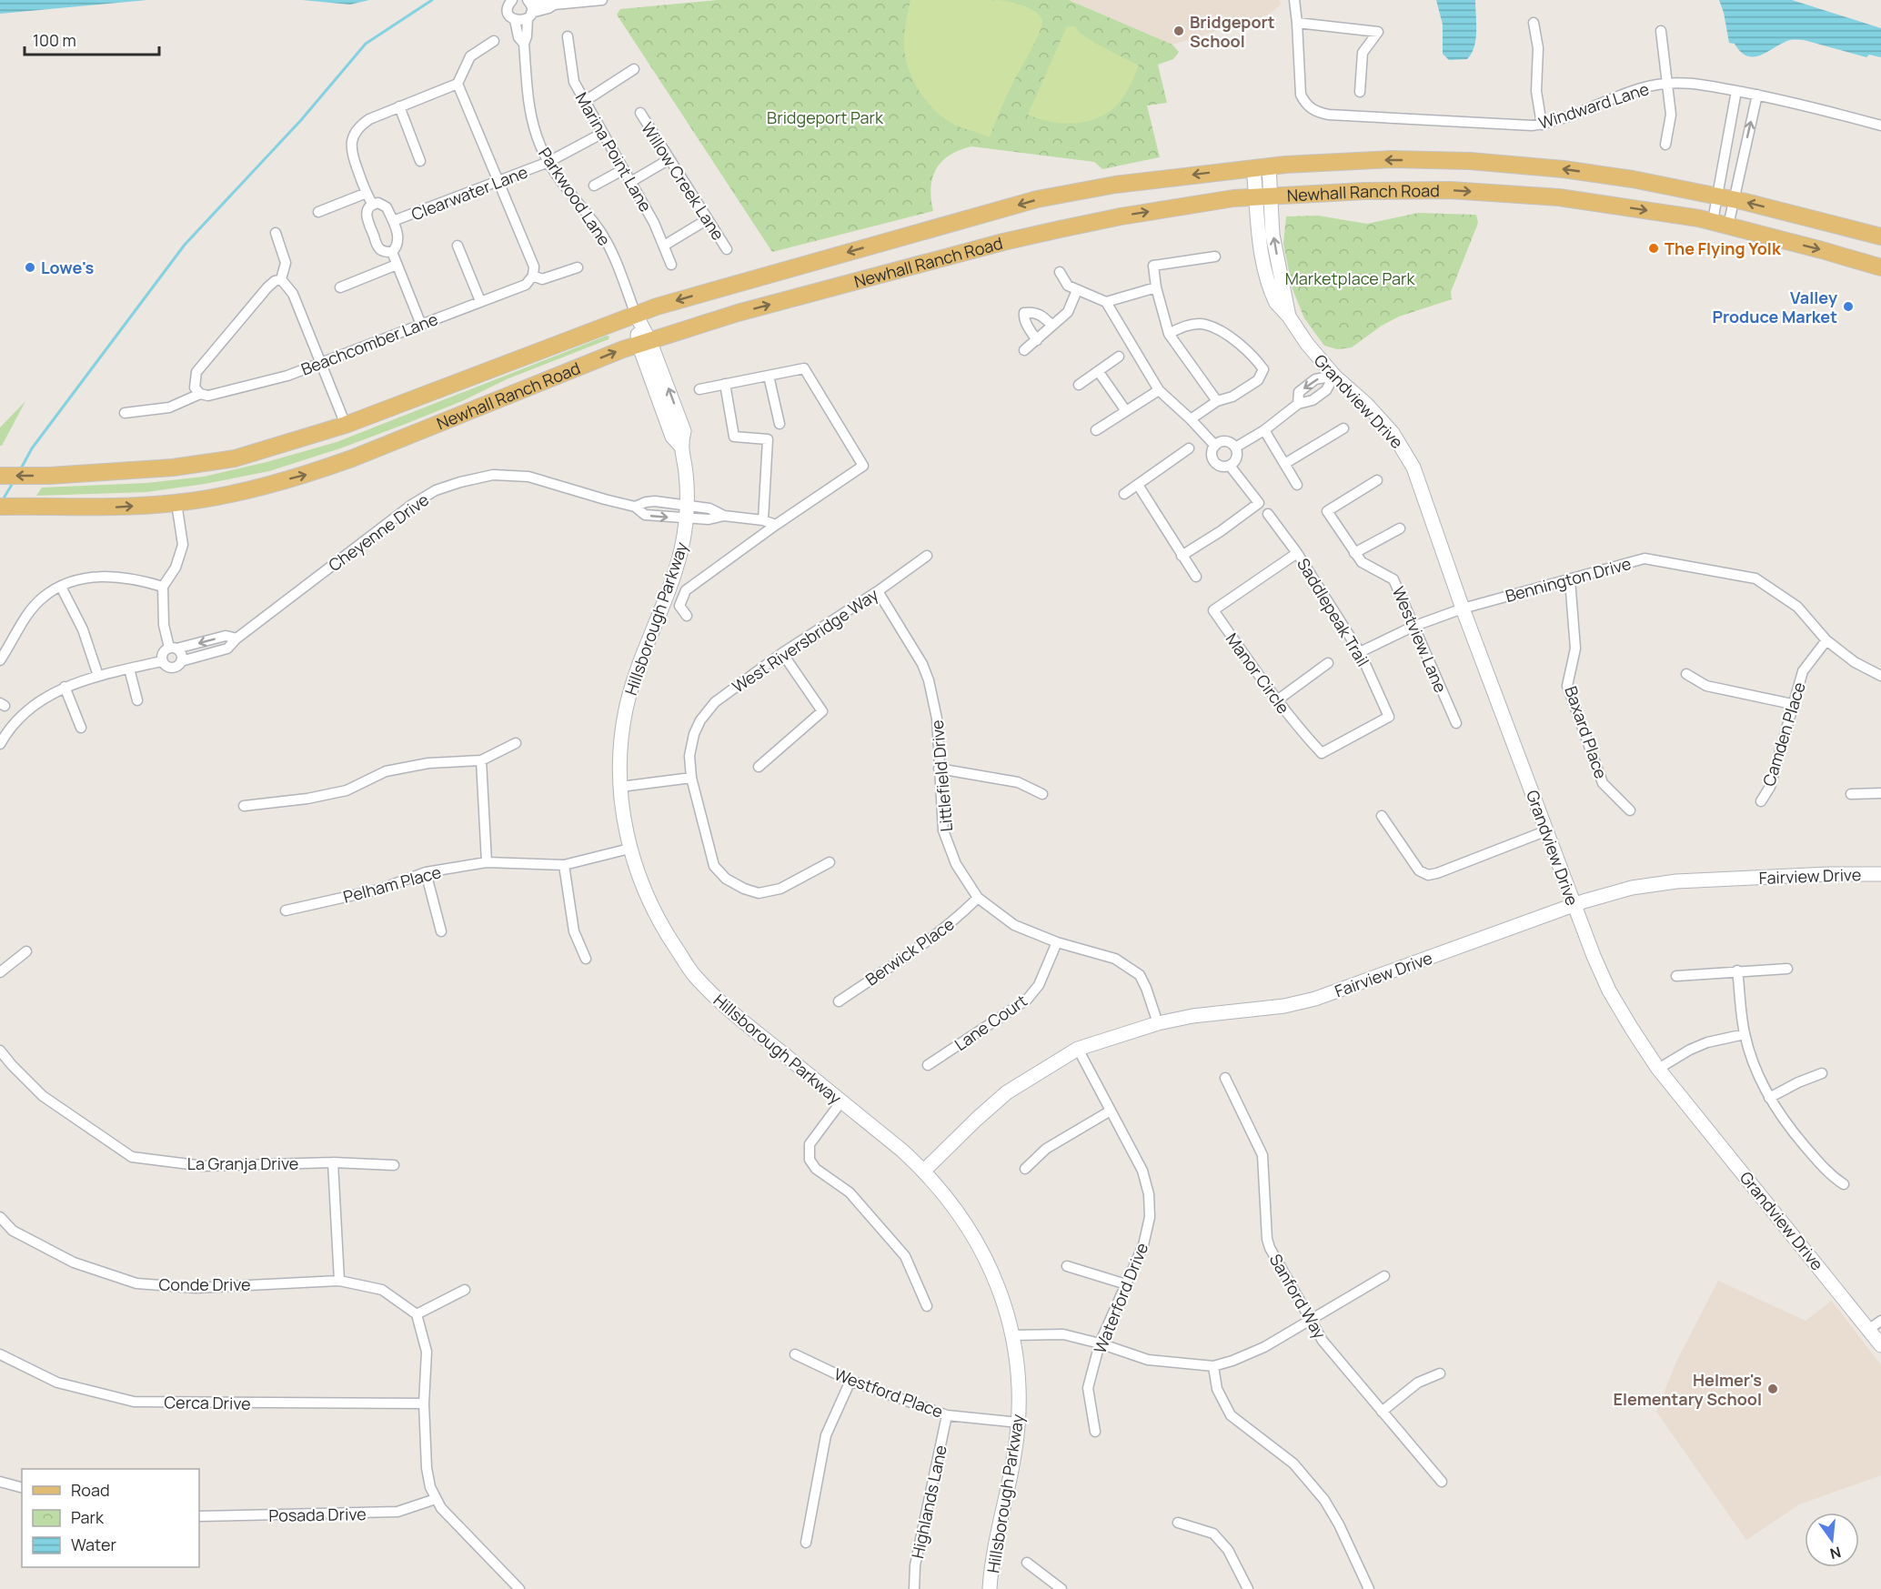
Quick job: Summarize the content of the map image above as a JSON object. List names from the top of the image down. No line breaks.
{"streets":{"main road":["Newhall Ranch Road"],"street":["Windward Lane","Marina Point Lane","Willow Creek Lane","Clearwater Lane","Parkwood Lane","Beachcomber Lane","Grandview Drive","Cheyenne Drive","Bennington Drive","Saddlepeak Trail","Hillsborough Parkway","Westview Lane","West Riversbridge Way","Manor Circle","Baxard Place","Camden Place","Littlefield Drive","Fairview Drive","Pelham Place","Berwick Place","Lane Court","La Granja Drive","Conde Drive","Sanford Way","Waterford Drive","Westford Place","Cerca Drive","Highlands Lane","Posada Drive"]},"crossings":[["Marina Point Lane","Clearwater Lane"],["Clearwater Lane","Parkwood Lane"],["Newhall Ranch Road","Parkwood Lane"],["Newhall Ranch Road","Grandview Drive"],["Newhall Ranch Road","Hillsborough Parkway"],["Parkwood Lane","Hillsborough Parkway"],["Grandview Drive","Bennington Drive"],["Grandview Drive","Fairview Drive"],["Cheyenne Drive","Hillsborough Parkway"],["Bennington Drive","Saddlepeak Trail"],["Bennington Drive","Westview Lane"],["Bennington Drive","Baxard Place"],["Bennington Drive","Camden Place"],["Saddlepeak Trail","Manor Circle"],["Hillsborough Parkway","Fairview Drive"],["Hillsborough Parkway","Pelham Place"],["Hillsborough Parkway","Westford Place"],["West Riversbridge Way","Littlefield Drive"],["Littlefield Drive","Fairview Drive"],["Littlefield Drive","Berwick Place"],["Littlefield Drive","Lane Court"],["Fairview Drive","Waterford Drive"],["Westford Place","Highlands Lane"]],"parks":["Bridgeport Park","Marketplace Park"],"places":["Bridgeport School","The Flying Yolk","Lowe's","Valley Produce Market","Helmer's Elementary School"],"legend":["Road","Park","Water"],"scale_bar":"100 m","north":"bottom"}
